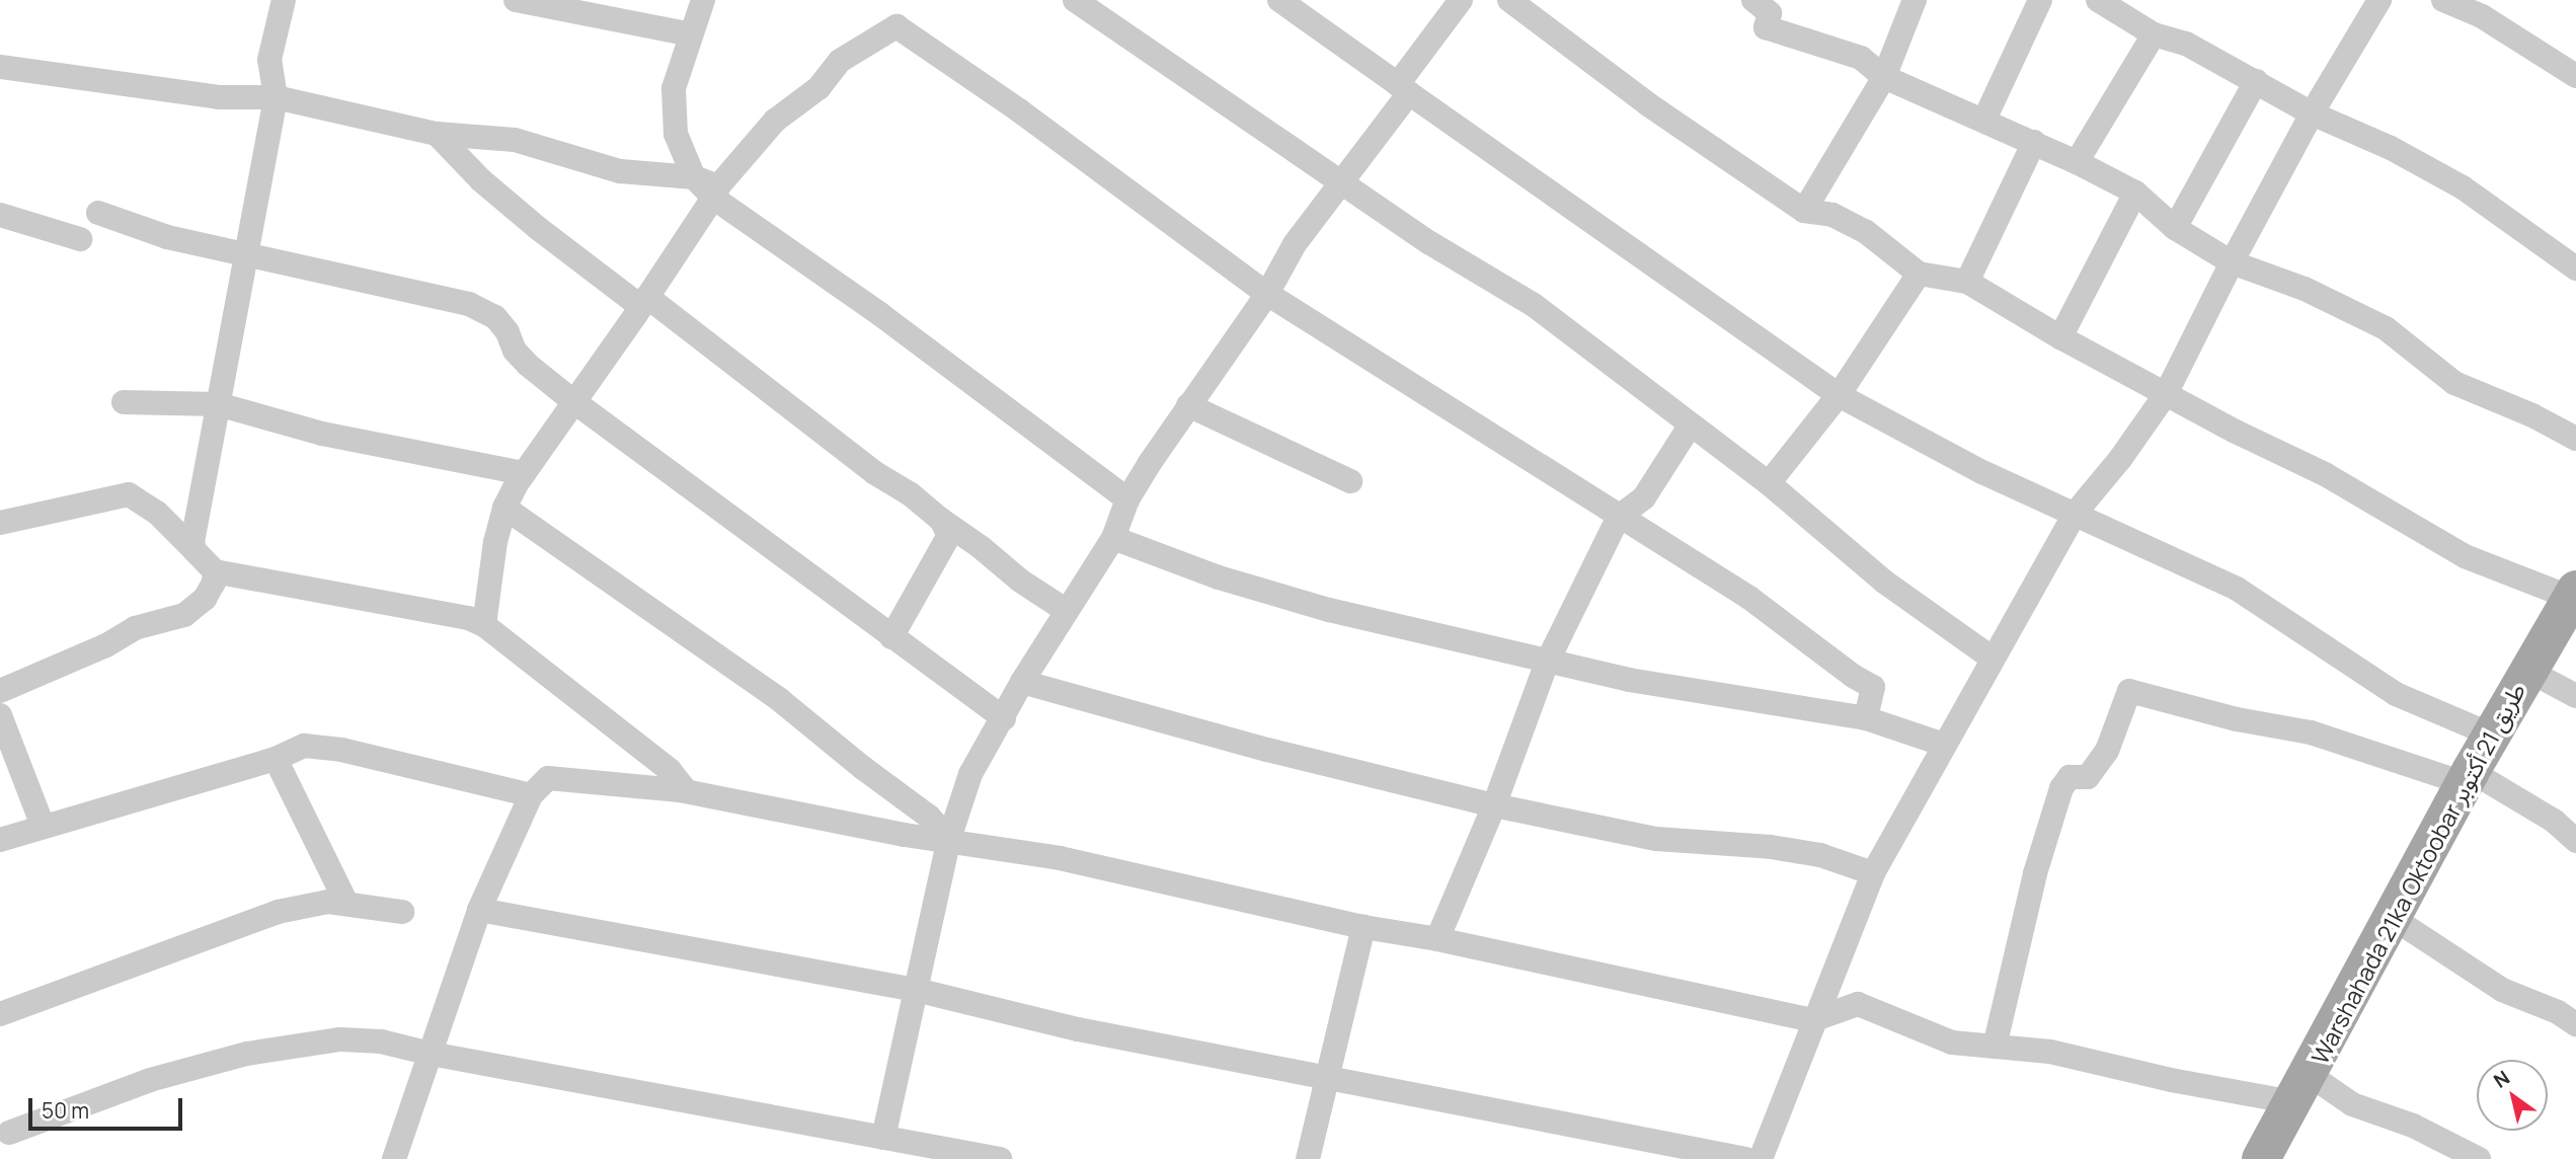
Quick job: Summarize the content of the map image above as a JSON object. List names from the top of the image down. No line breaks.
{"streets":{"main road":["Warshahada 21ka Oktoobar طريق 21 أكتوبر"]},"scale_bar":"50 m","north":"top left"}
